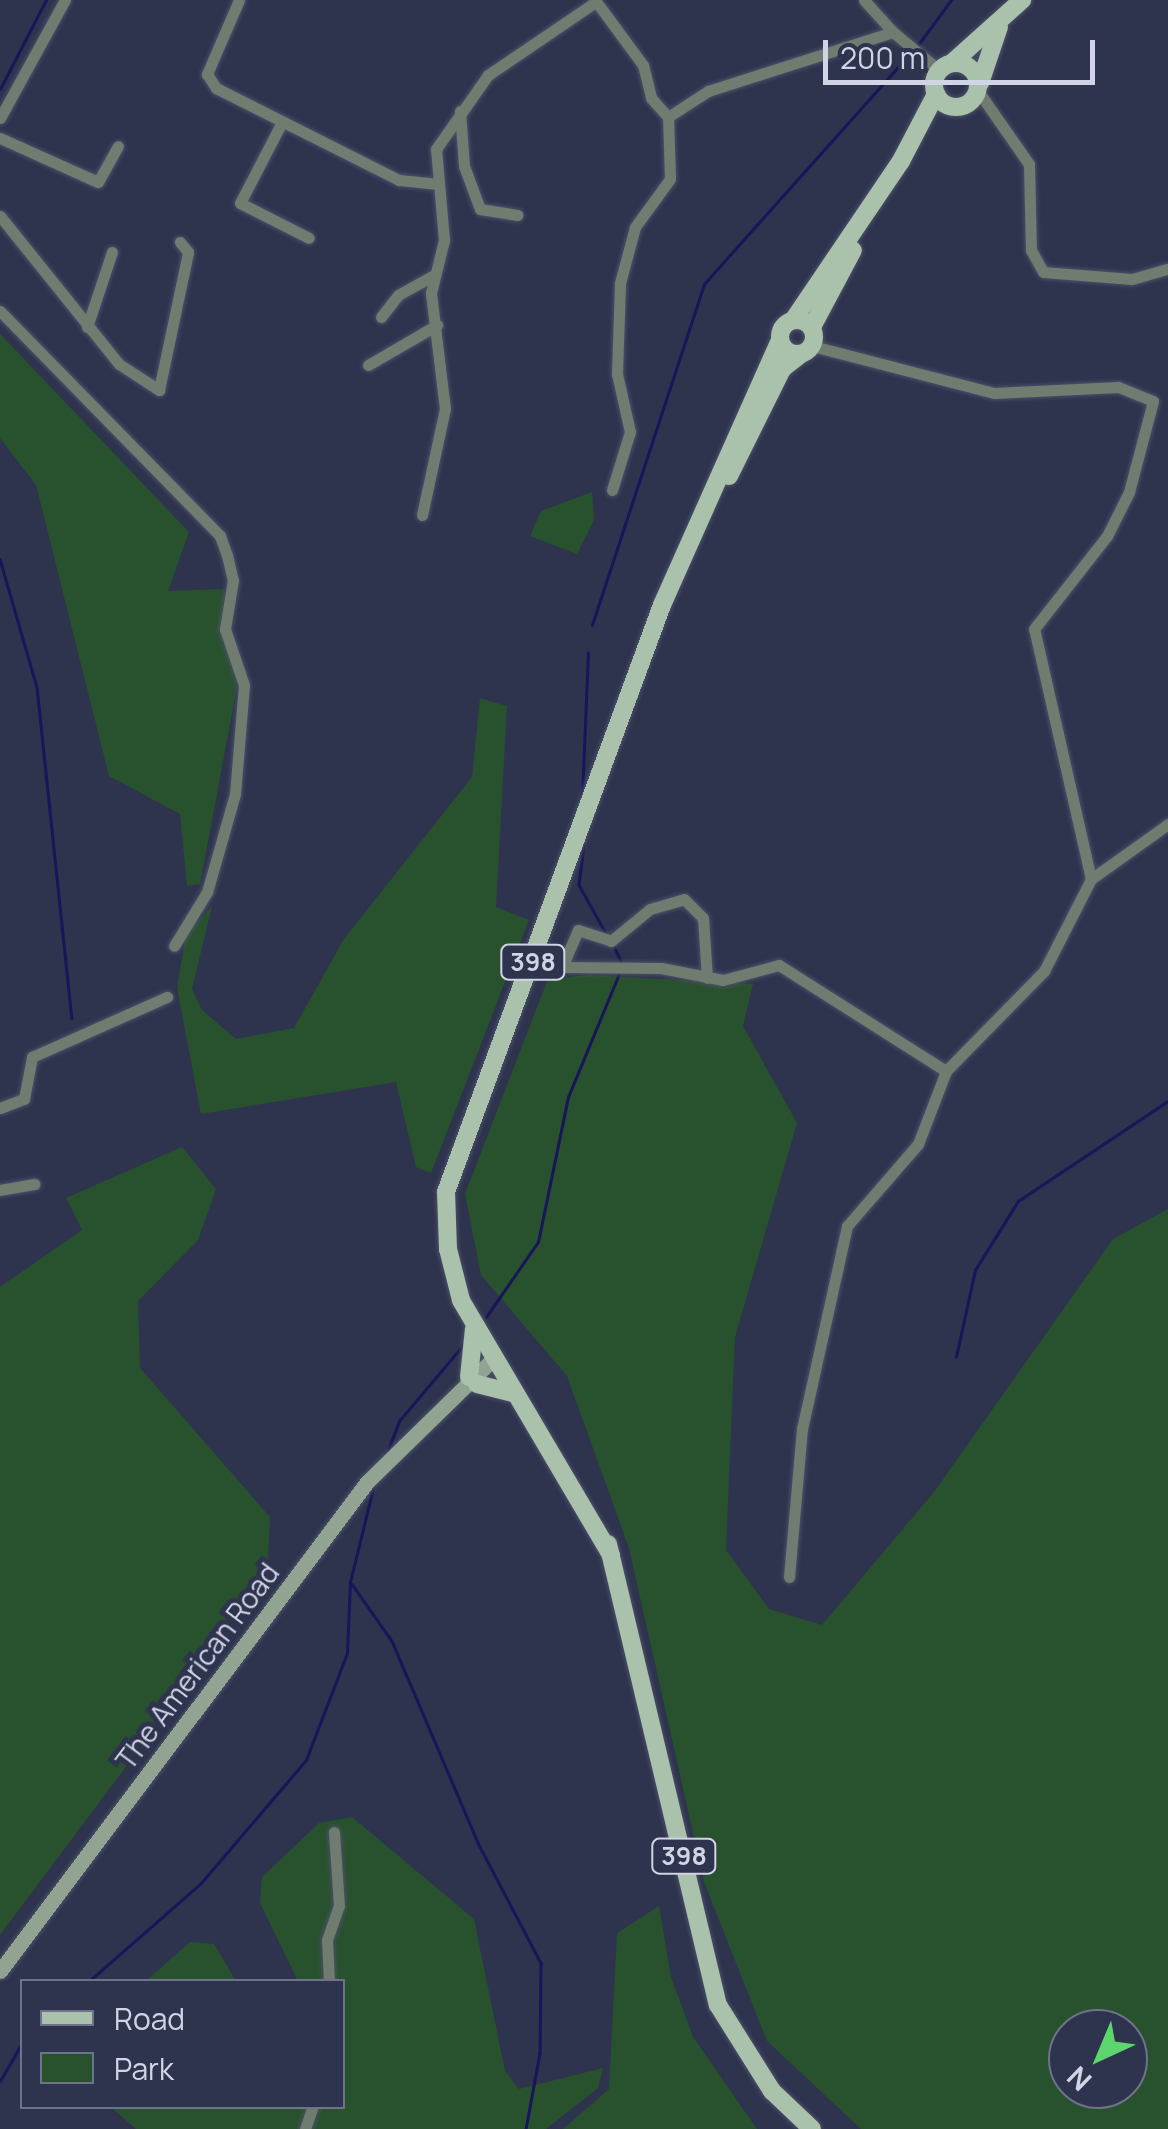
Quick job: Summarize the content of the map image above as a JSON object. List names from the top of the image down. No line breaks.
{"streets":{"main road":["398","The American Road"]},"crossings":[["398","The American Road"]],"legend":["Road","Park"],"scale_bar":"200 m","north":"bottom left"}
